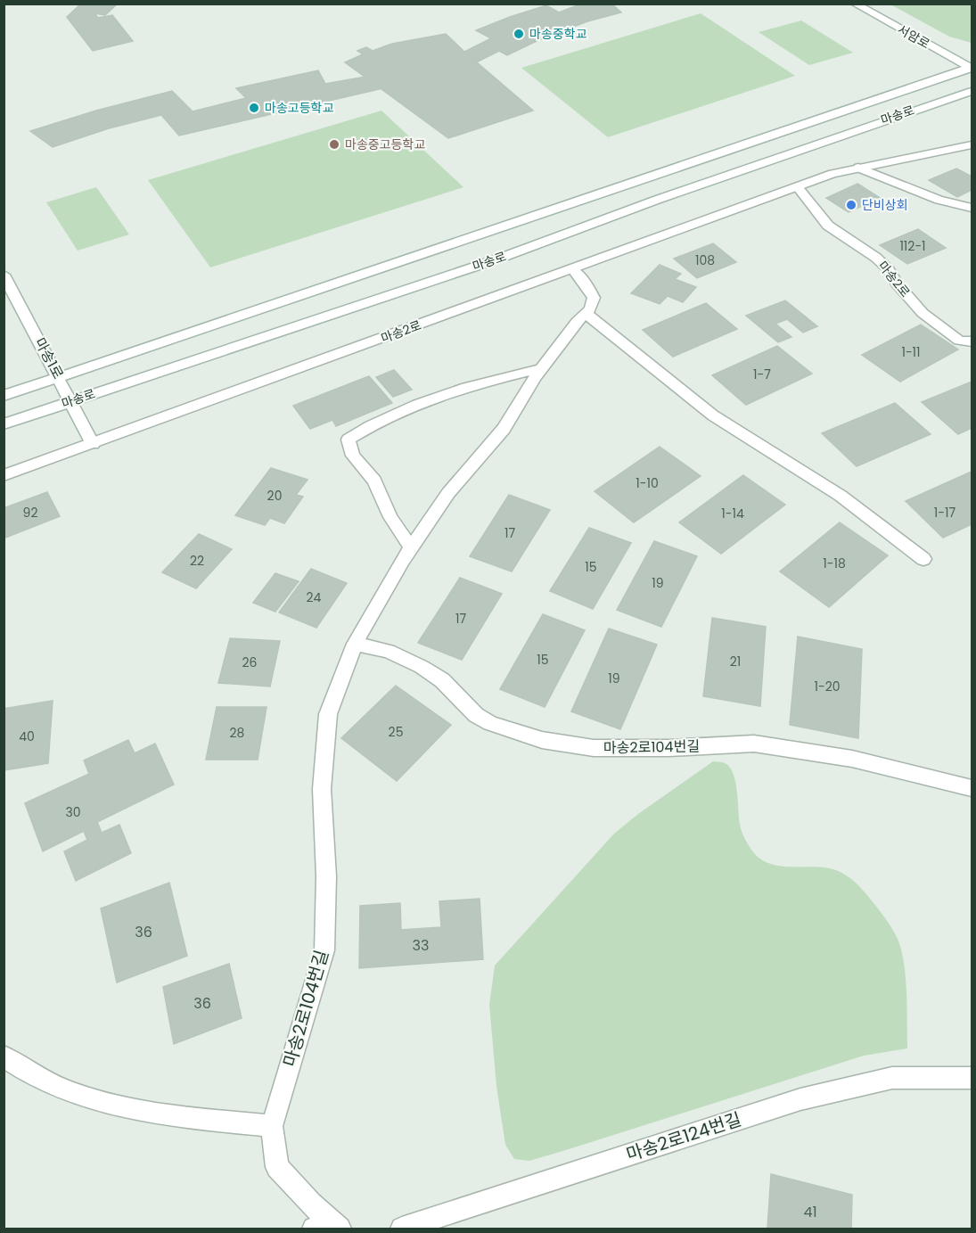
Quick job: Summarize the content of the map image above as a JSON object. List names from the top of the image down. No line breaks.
{"streets":{"street":["서암로","마송로","마송2로","마송1로","마송2로104번길","마송2로124번길"]},"crossings":[["서암로","마송로"],["마송로","마송1로"],["마송2로","마송1로"],["마송2로","마송2로104번길"]],"places":["마송중학교","마송고등학교","마송중고등학교","단비상회"],"house_numbers":["112-1","108","1-11","1-7","1-10","20","92","1-17","1-14","17","22","1-18","15","19","24","17","15","21","26","19","1-20","25","28","40","30","36","33","36","41"]}
